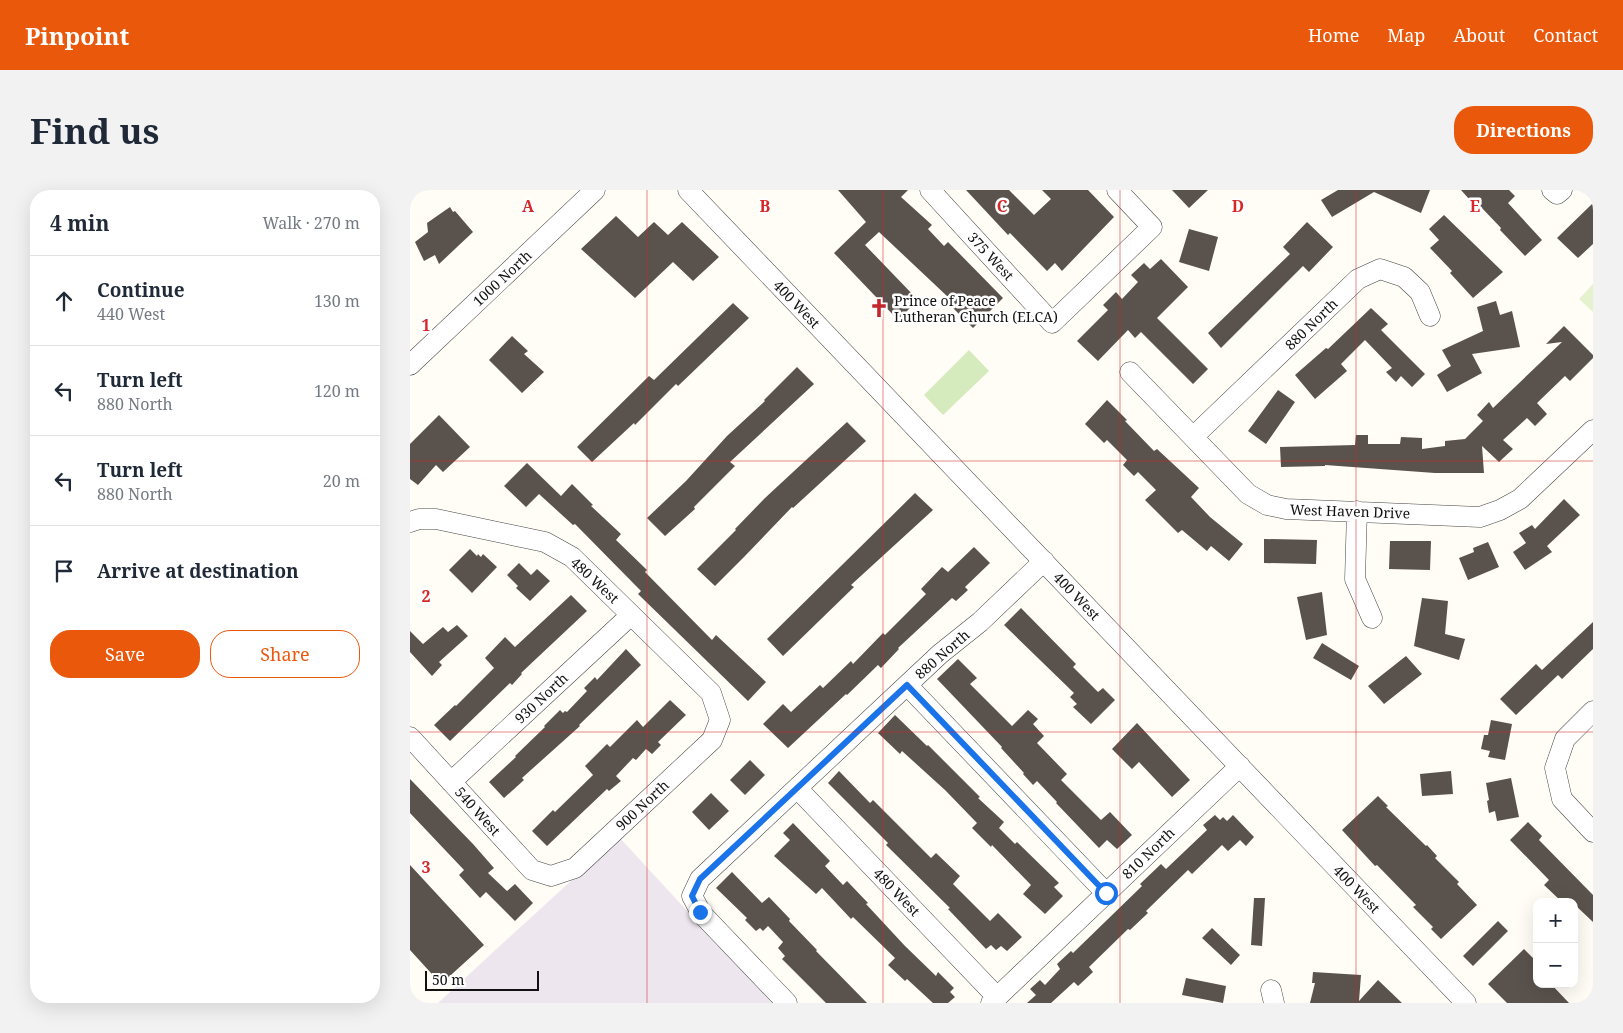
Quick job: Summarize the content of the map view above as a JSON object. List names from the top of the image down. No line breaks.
{"streets":{"street":["375 West","1000 North","400 West","880 North","West Haven Drive","480 West","930 North","900 North","540 West","810 North"]},"crossings":[["400 West","880 North"],["400 West","810 North"],["880 North","West Haven Drive"],["880 North","480 West"],["480 West","930 North"],["480 West","900 North"],["480 West","810 North"],["930 North","540 West"],["900 North","540 West"]],"places":{"church":["Prince of Peace Lutheran Church (ELCA)"]},"scale_bar":"50 m","page":{"header":"Pinpoint","nav":["Home","Map","About","Contact"],"buttons":["Directions",["Save","Share"]],"title":"Find us","heading":["4 min","Walk · 270 m"],"list":[["Continue","440 West","130 m"],["Turn left","880 North","120 m"],["Turn left","880 North","20 m"],"Arrive at destination"],"map_buttons":["+","−"],"scale":"50 m"},"grid":{"columns":["A","B","C","D","E"],"rows":["1","2","3"]}}
